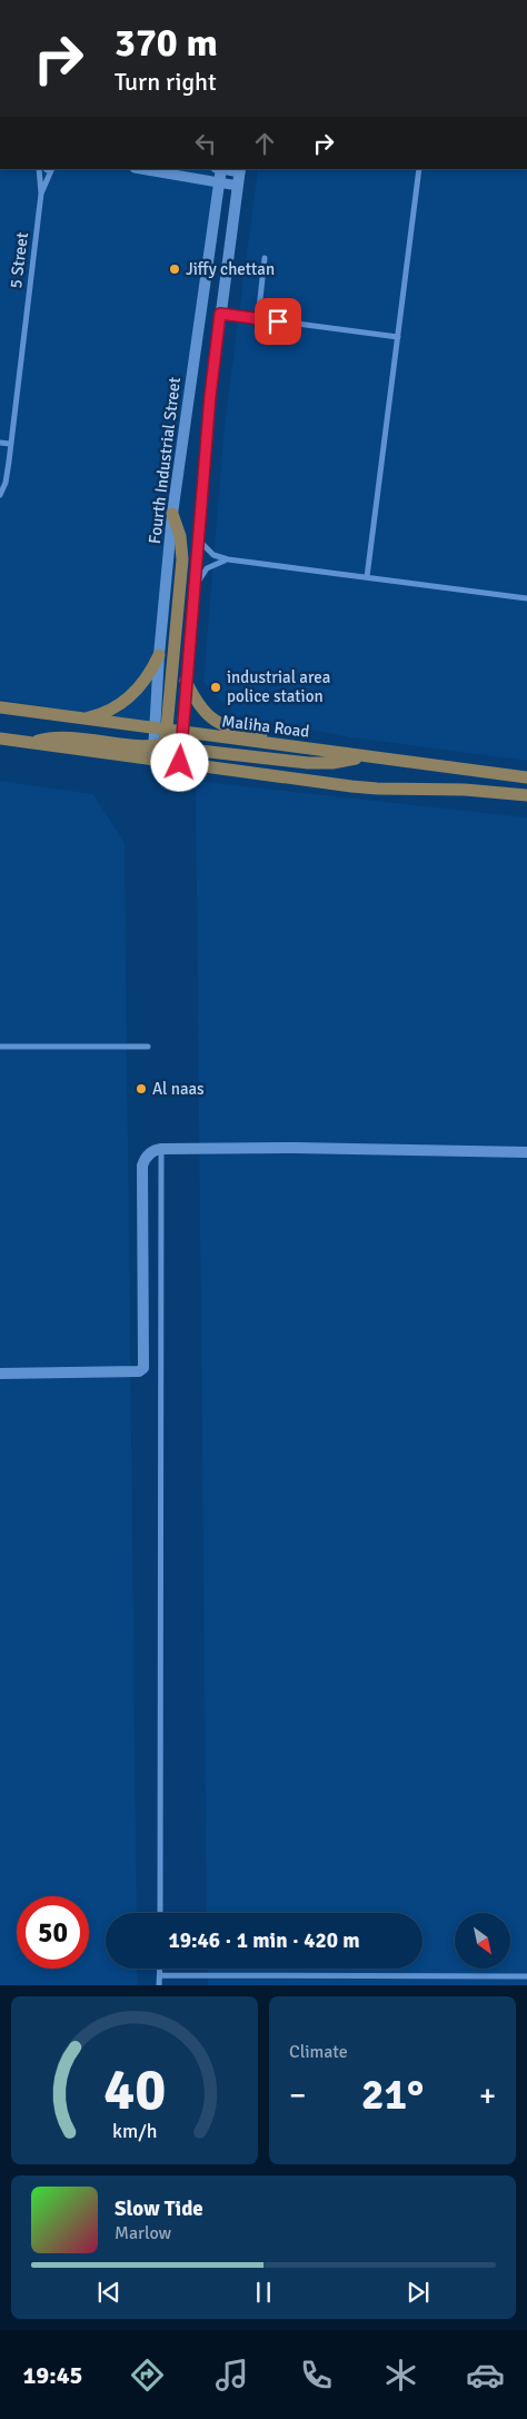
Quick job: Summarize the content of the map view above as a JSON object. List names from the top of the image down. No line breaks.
{"streets":{"main road":["Fourth Industrial Street","Maliha Road"],"street":["5 Street"]},"crossings":[["Fourth Industrial Street","Maliha Road"]],"places":["Jiffy chettan","industrial area police station","Al naas"],"north":"bottom right","page":{"turn":["370 m","Turn right"],"limit":"50","trip":"19:46 · 1 min · 420 m","tile":"Climate","heat":["−","21°","+"],"song":["Slow Tide","Marlow"],"tabs":"19:45","gauge":["40","km/h"]}}
